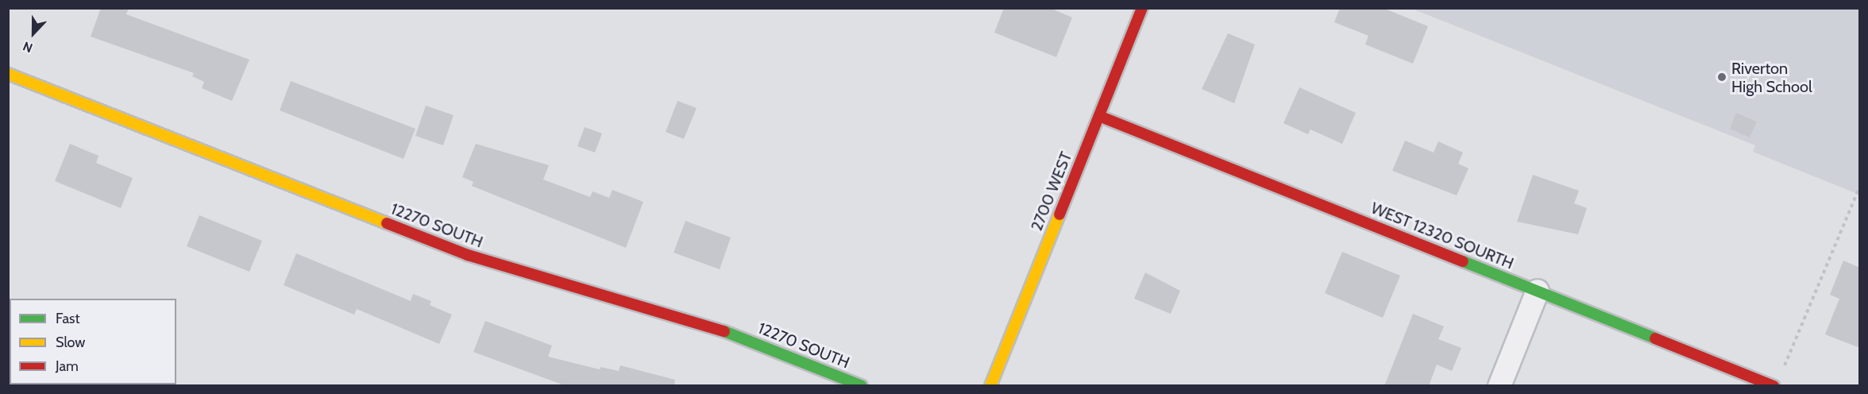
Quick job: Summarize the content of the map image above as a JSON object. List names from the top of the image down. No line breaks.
{"streets":{"street":["2700 WEST","12270 SOUTH","WEST 12320 SOURTH"]},"crossings":[["2700 WEST","WEST 12320 SOURTH"]],"places":["Riverton High School"],"legend":["Fast","Slow","Jam"],"north":"bottom"}
